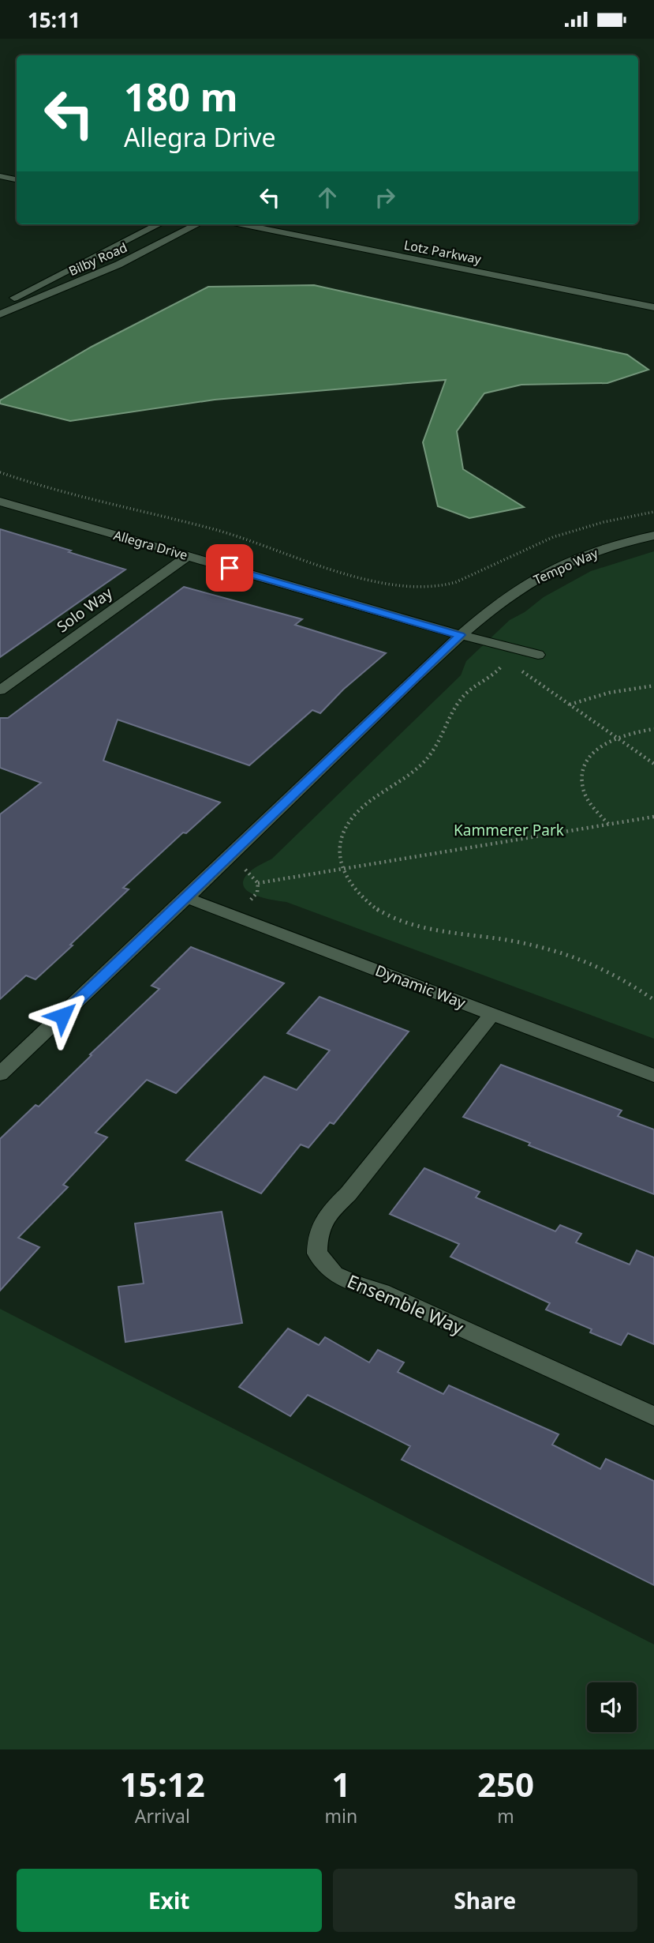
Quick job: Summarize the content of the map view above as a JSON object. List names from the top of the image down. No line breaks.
{"streets":{"street":["Lotz Parkway","Bilby Road","Allegra Drive","Tempo Way","Solo Way","Dynamic Way","Ensemble Way"]},"crossings":[["Allegra Drive","Tempo Way"],["Allegra Drive","Solo Way"],["Tempo Way","Dynamic Way"],["Dynamic Way","Ensemble Way"]],"parks":["Kammerer Park"],"page":{"status":"15:11","turn":["180 m","Allegra Drive"],"eta":["15:12","Arrival","1","min","250","m"],"buttons":["Exit","Share"]}}
